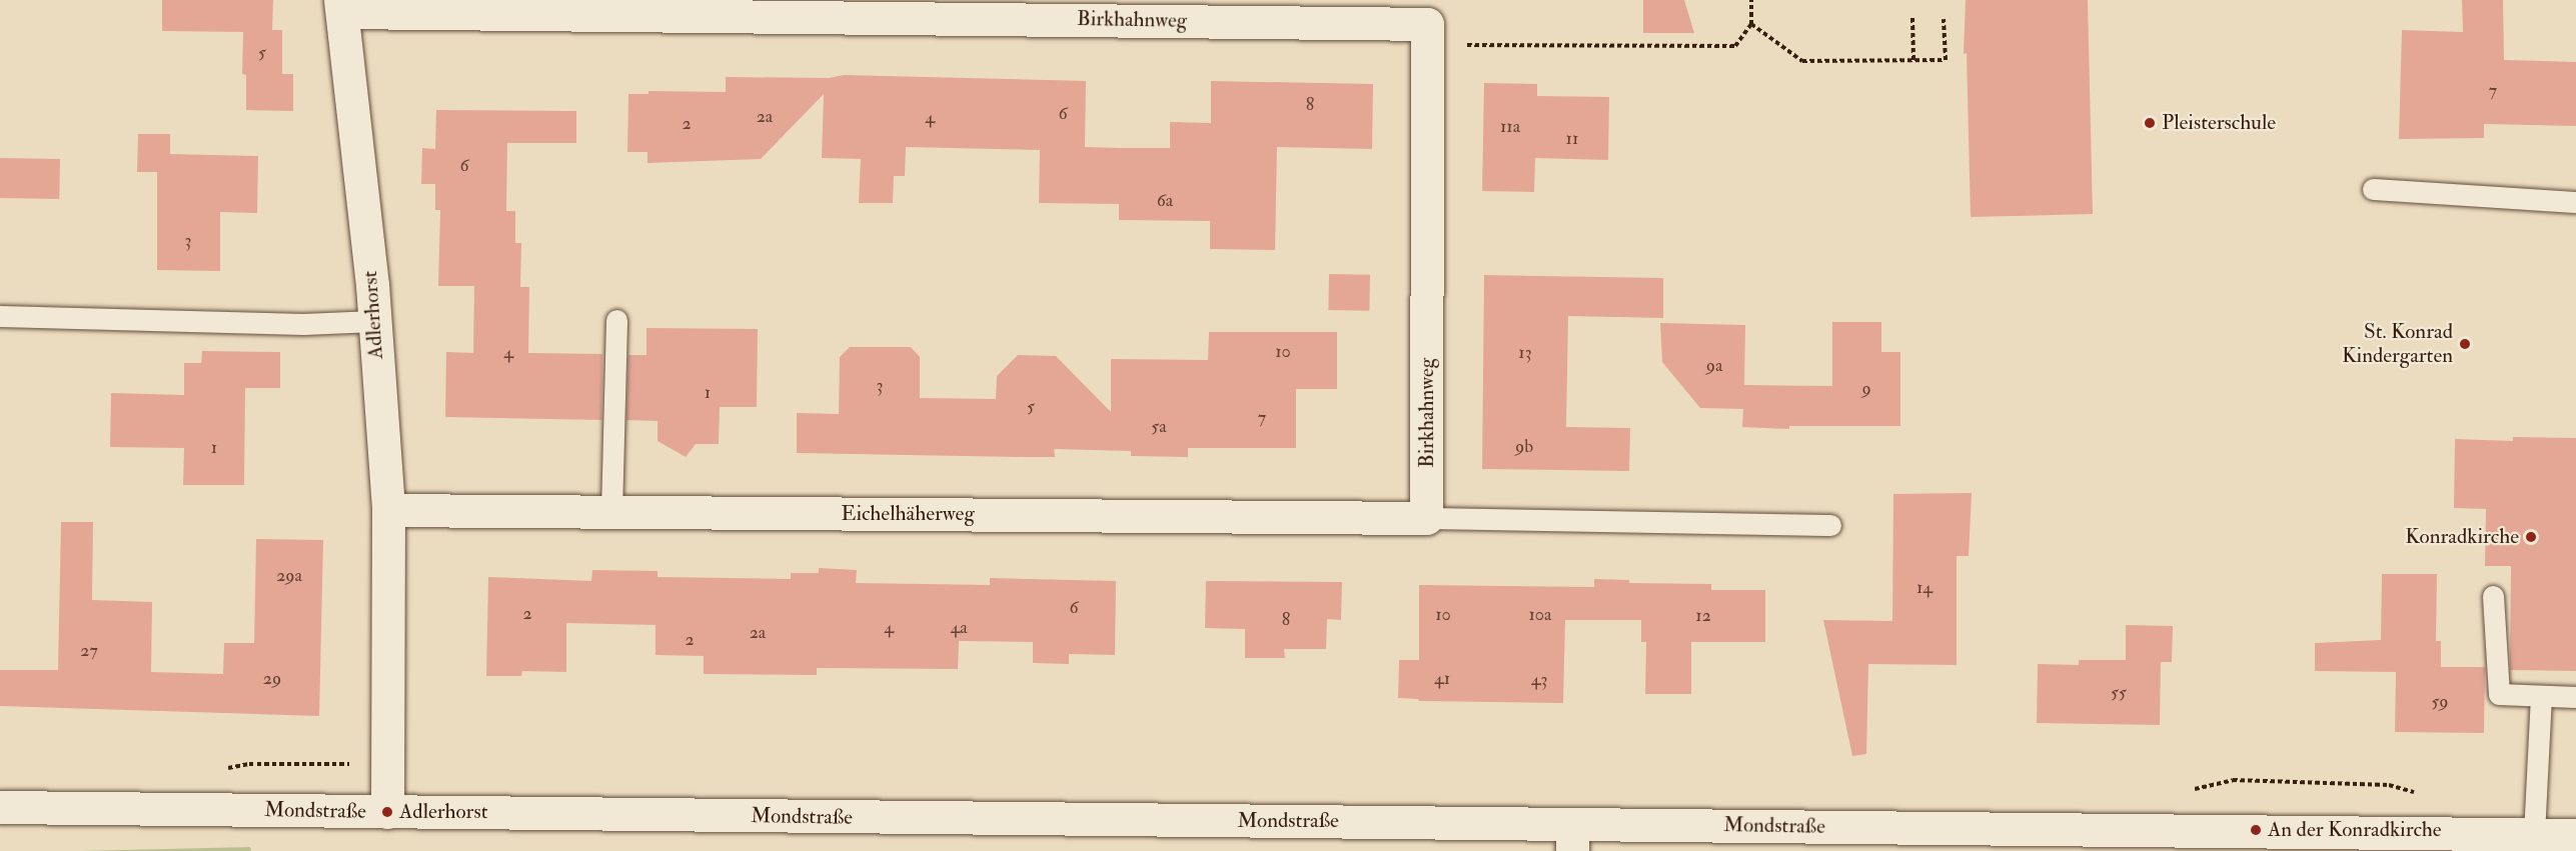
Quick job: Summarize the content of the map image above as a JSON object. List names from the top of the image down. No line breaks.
{"streets":{"street":["Birkhahnweg","Adlerhorst","Eichelhäherweg","Mondstraße"]},"crossings":[["Birkhahnweg","Adlerhorst"],["Birkhahnweg","Eichelhäherweg"],["Adlerhorst","Eichelhäherweg"],["Adlerhorst","Mondstraße"]],"places":["Pleisterschule","St. Konrad Kindergarten","Konradkirche","Adlerhorst","An der Konradkirche"],"house_numbers":["5","7","8","6","2a","4","2","11a","11","6","6a","3","10","4","13","9a","3","9","1","5","7","5a","9b","1","29a","14","6","2","10","10a","12","8","4","4a","2a","2","27","29","41","43","55","59"]}
